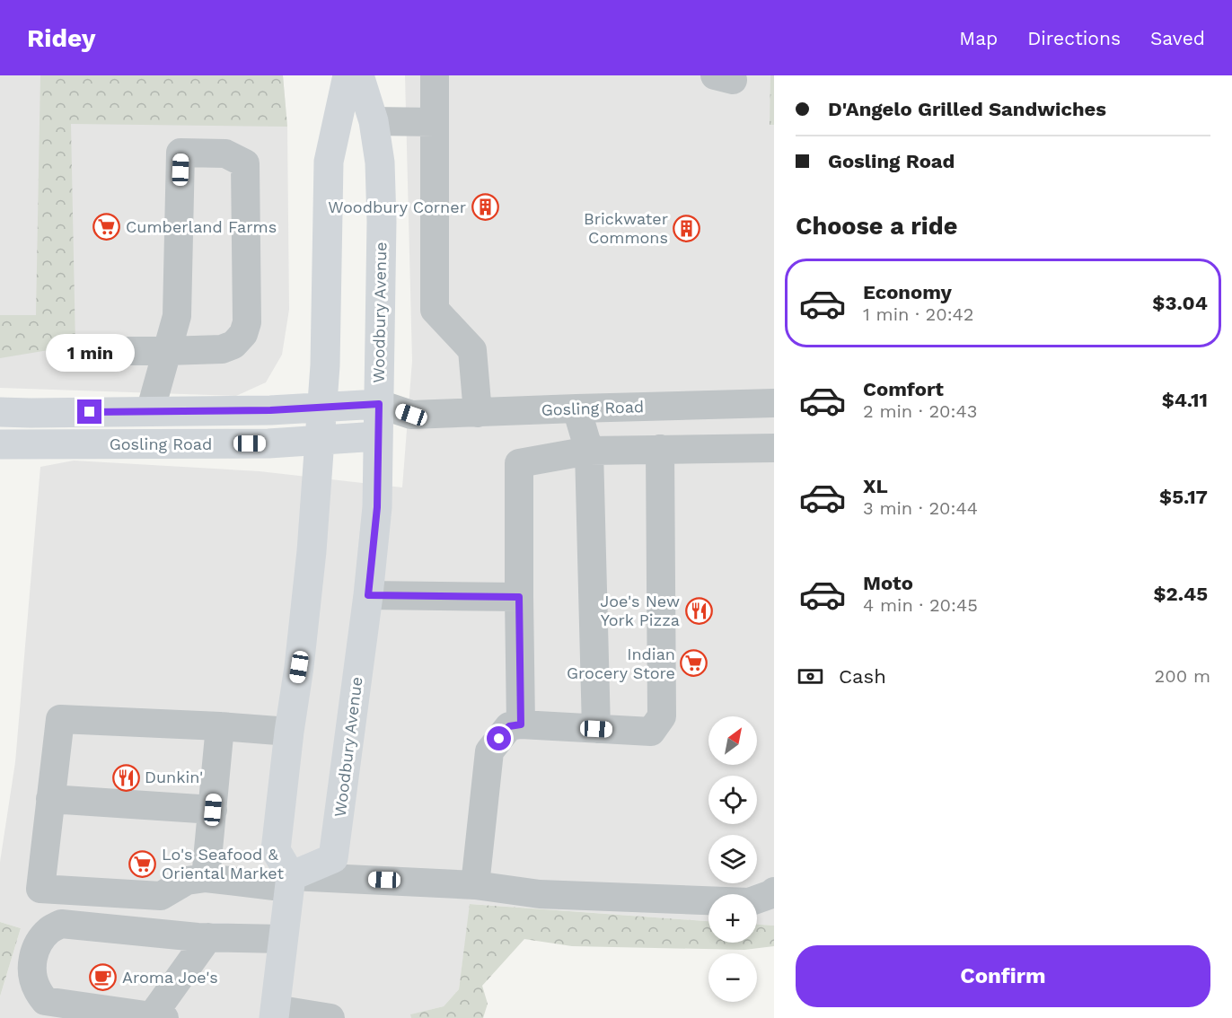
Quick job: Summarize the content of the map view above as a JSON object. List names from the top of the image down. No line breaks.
{"streets":{"main road":["Woodbury Avenue","Gosling Road"]},"crossings":[["Woodbury Avenue","Gosling Road"]],"places":{"building":["Woodbury Corner","Brickwater Commons"],"supermarket":["Cumberland Farms","Indian Grocery Store","Lo's Seafood & Oriental Market"],"restaurant":["Joe's New York Pizza","Dunkin'"],"cafe":["Aroma Joe's"]},"north":"top right","page":{"header":"Ridey","nav":["Map","Directions","Saved"],"banner":["D'Angelo Grilled Sandwiches","Gosling Road"],"heading":"Choose a ride","list":[{"name":"Economy","note":"1 min · 20:42","value":"$3.04"},{"name":"Comfort","note":"2 min · 20:43","value":"$4.11"},{"name":"XL","note":"3 min · 20:44","value":"$5.17"},{"name":"Moto","note":"4 min · 20:45","value":"$2.45"}],"bubble":"1 min","pay":["Cash","200 m"],"map_buttons":["+","−"],"buttons":"Confirm"}}
